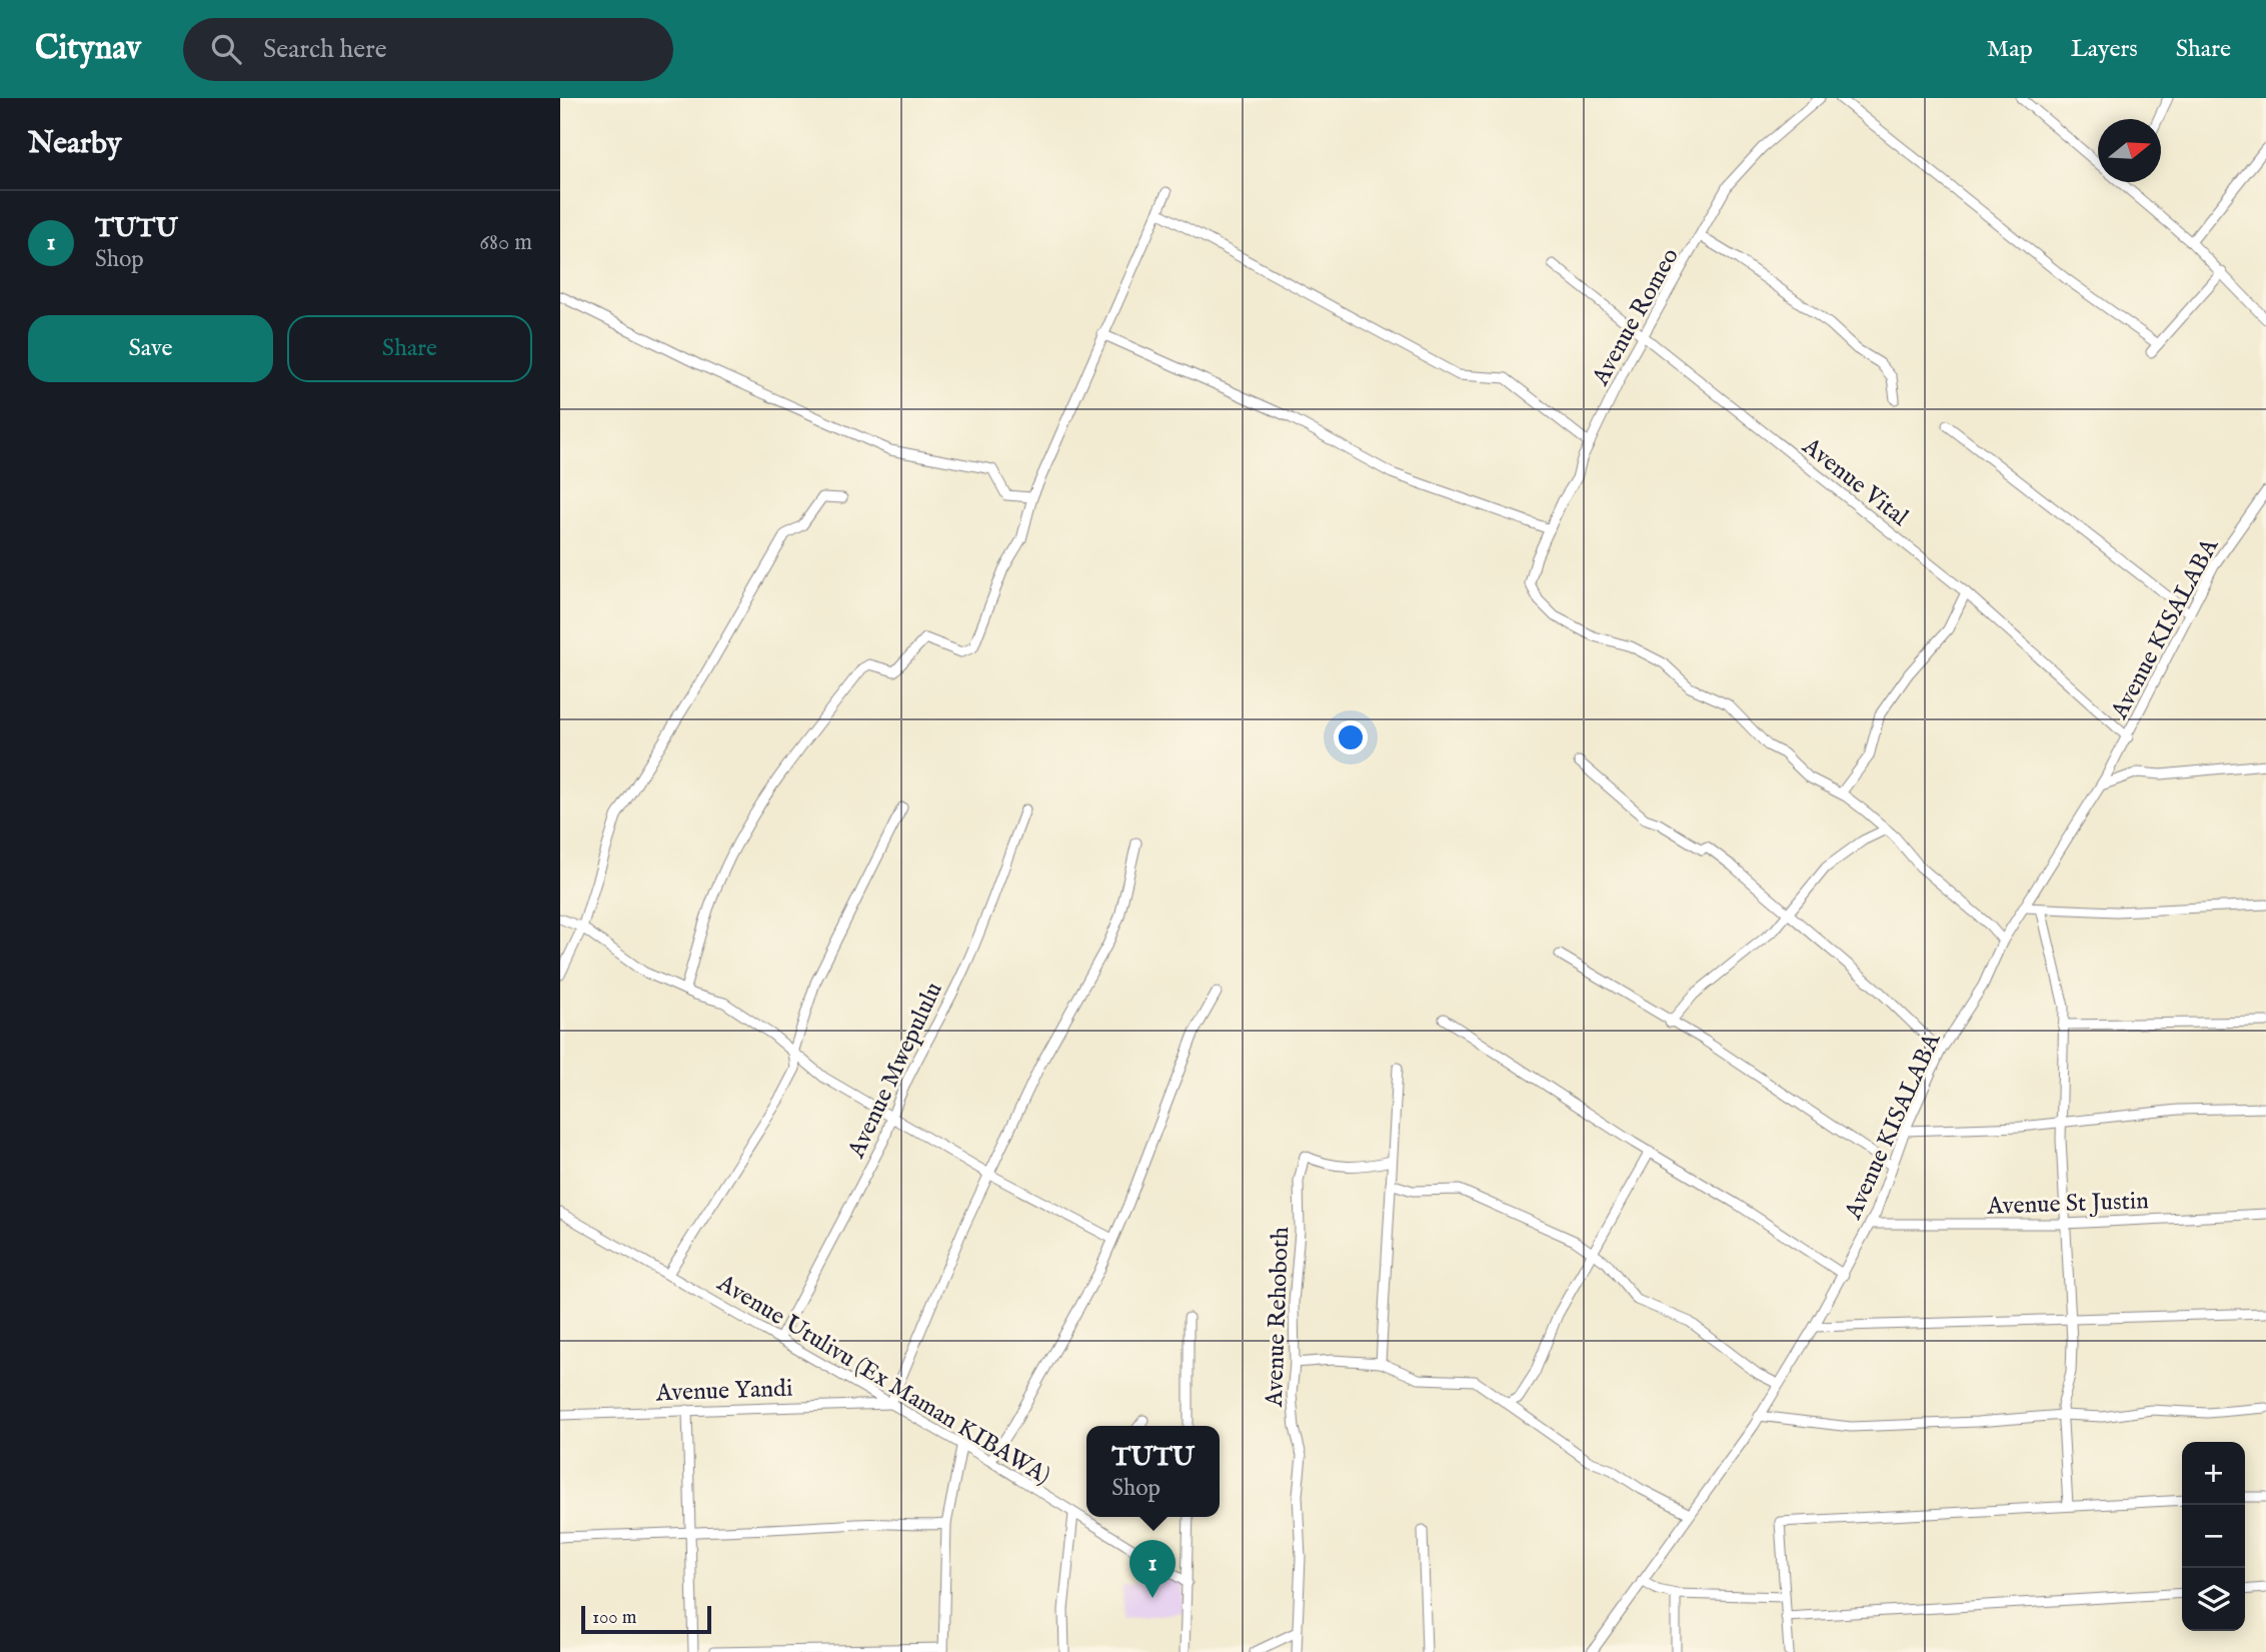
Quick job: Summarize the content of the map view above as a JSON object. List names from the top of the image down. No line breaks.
{"streets":{"street":["Avenue Romeo","Avenue Vital","Avenue KISALABA","Avenue Mwepululu","Avenue St Justin","Avenue Rehoboth","Avenue Utulivu (Ex Maman KIBAWA)","Avenue Yandi"]},"crossings":[["Avenue Romeo","Avenue Vital"],["Avenue Vital","Avenue KISALABA"],["Avenue KISALABA","Avenue St Justin"],["Avenue Mwepululu","Avenue Utulivu (Ex Maman KIBAWA)"],["Avenue Utulivu (Ex Maman KIBAWA)","Avenue Yandi"]],"scale_bar":"100 m","north":"right","page":{"header":"Citynav","search":"Search here","nav":["Map","Layers","Share"],"heading":"Nearby","list":[{"mark":"1","name":"TUTU","note":"Shop","value":"680 m"}],"buttons":["Save","Share"],"popup":["TUTU","Shop"],"map_buttons":["+","−"],"pins":"1","scale":"100 m"}}
